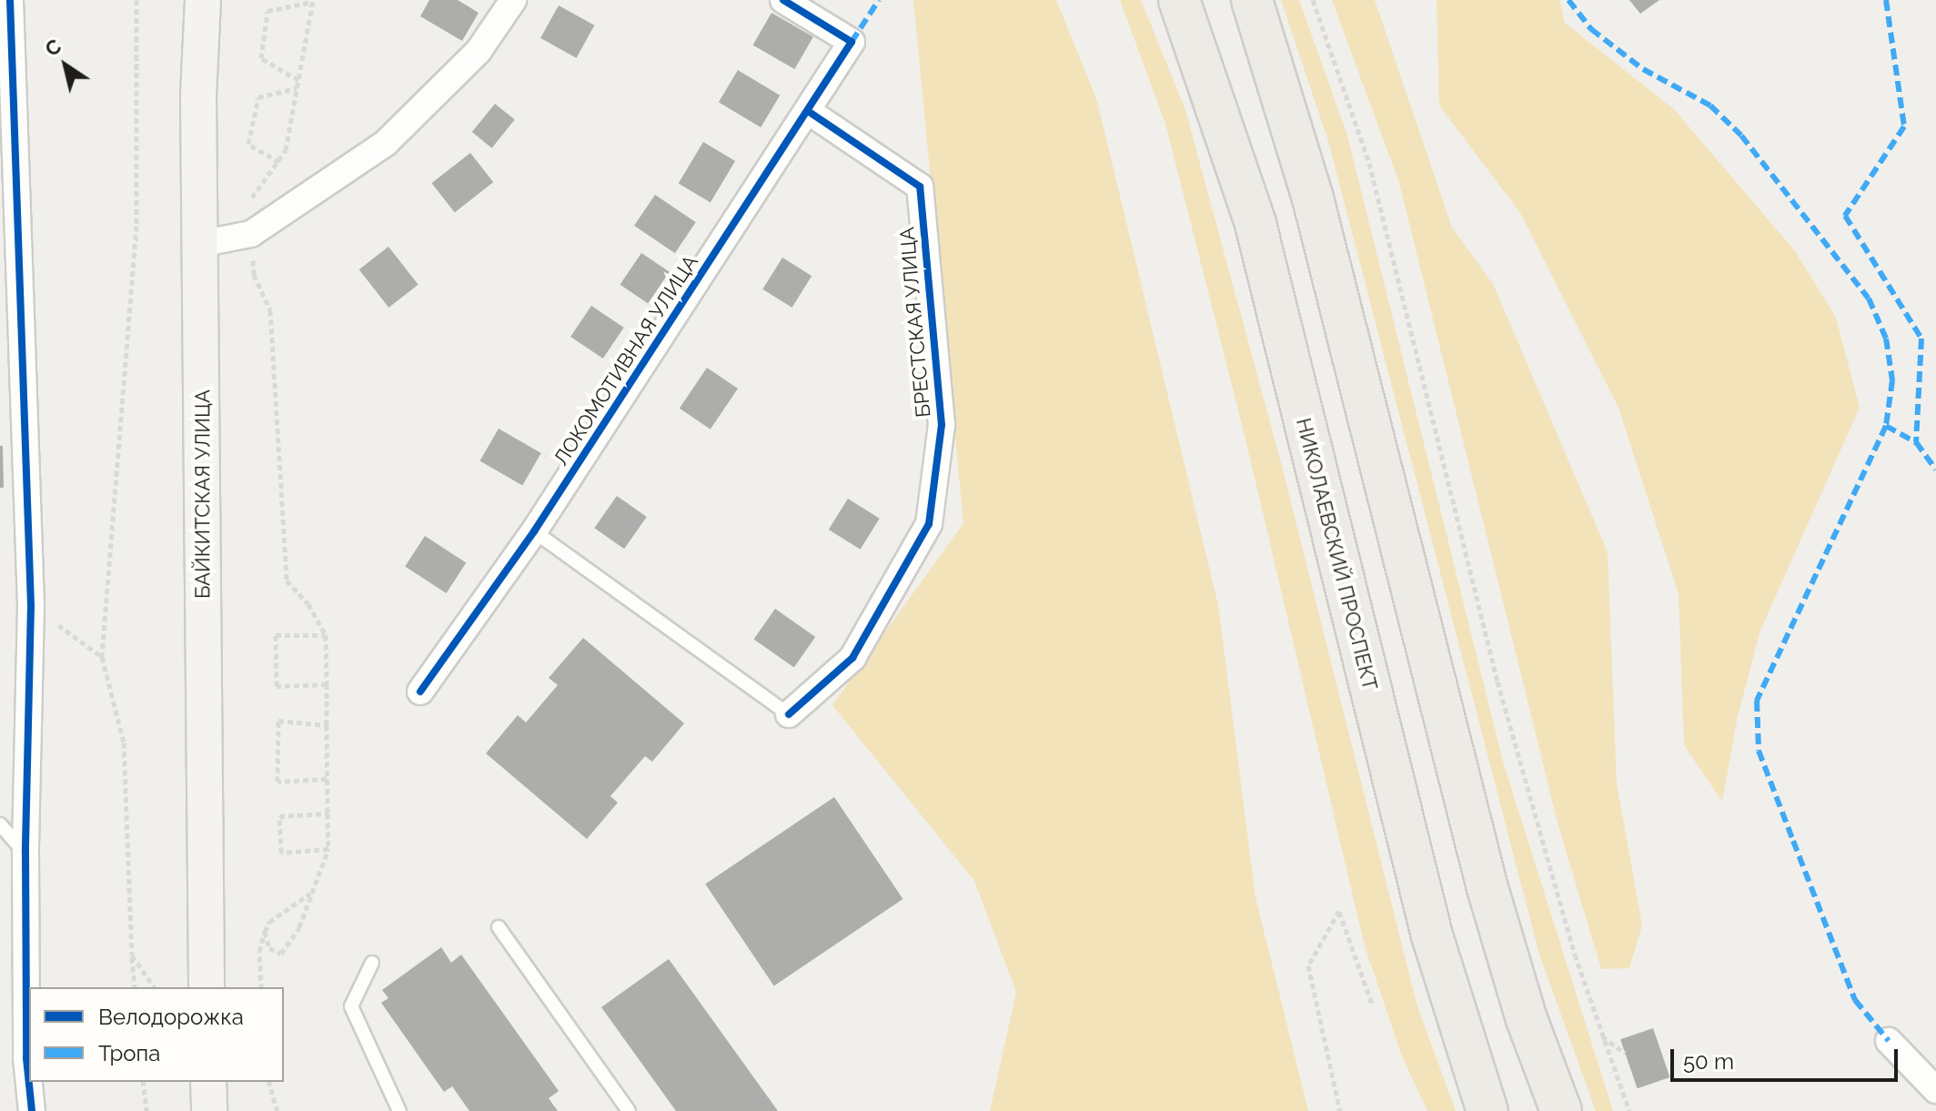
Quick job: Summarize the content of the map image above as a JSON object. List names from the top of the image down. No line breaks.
{"streets":{"main road":["БАЙКИТСКАЯ УЛИЦА","НИКОЛАЕВСКИЙ ПРОСПЕКТ"],"street":["БРЕСТСКАЯ УЛИЦА","ЛОКОМОТИВНАЯ УЛИЦА"]},"crossings":[["БРЕСТСКАЯ УЛИЦА","ЛОКОМОТИВНАЯ УЛИЦА"]],"legend":["Велодорожка","Тропа"],"scale_bar":"50 m","north":"top left"}
